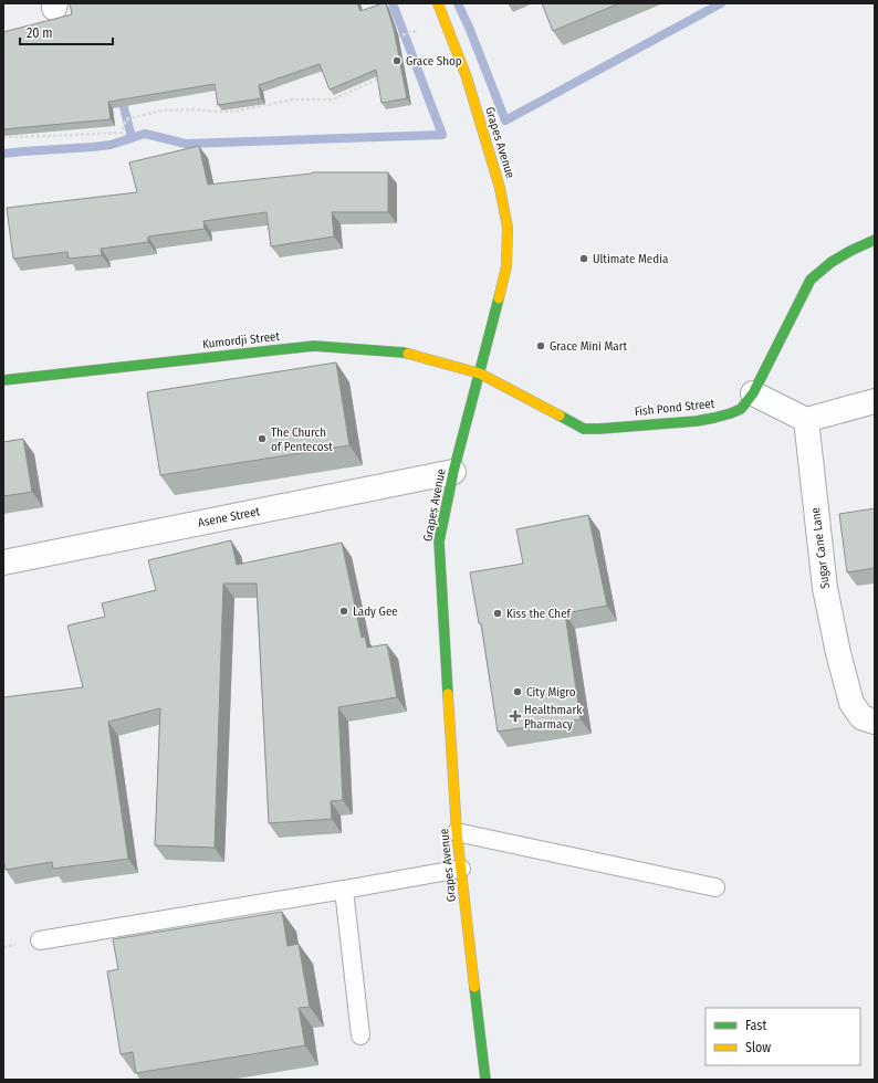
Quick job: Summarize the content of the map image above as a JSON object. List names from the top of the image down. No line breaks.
{"streets":{"street":["Grapes Avenue","Kumordji Street","Fish Pond Street","Asene Street","Sugar Cane Lane"]},"crossings":[["Grapes Avenue","Kumordji Street"],["Grapes Avenue","Fish Pond Street"],["Grapes Avenue","Asene Street"],["Kumordji Street","Fish Pond Street"]],"places":{"other":["Grace Shop","Ultimate Media","Grace Mini Mart","The Church of Pentecost","Lady Gee","Kiss the Chef","City Migro"],"health":["Healthmark Pharmacy"]},"legend":["Fast","Slow"],"scale_bar":"20 m"}
